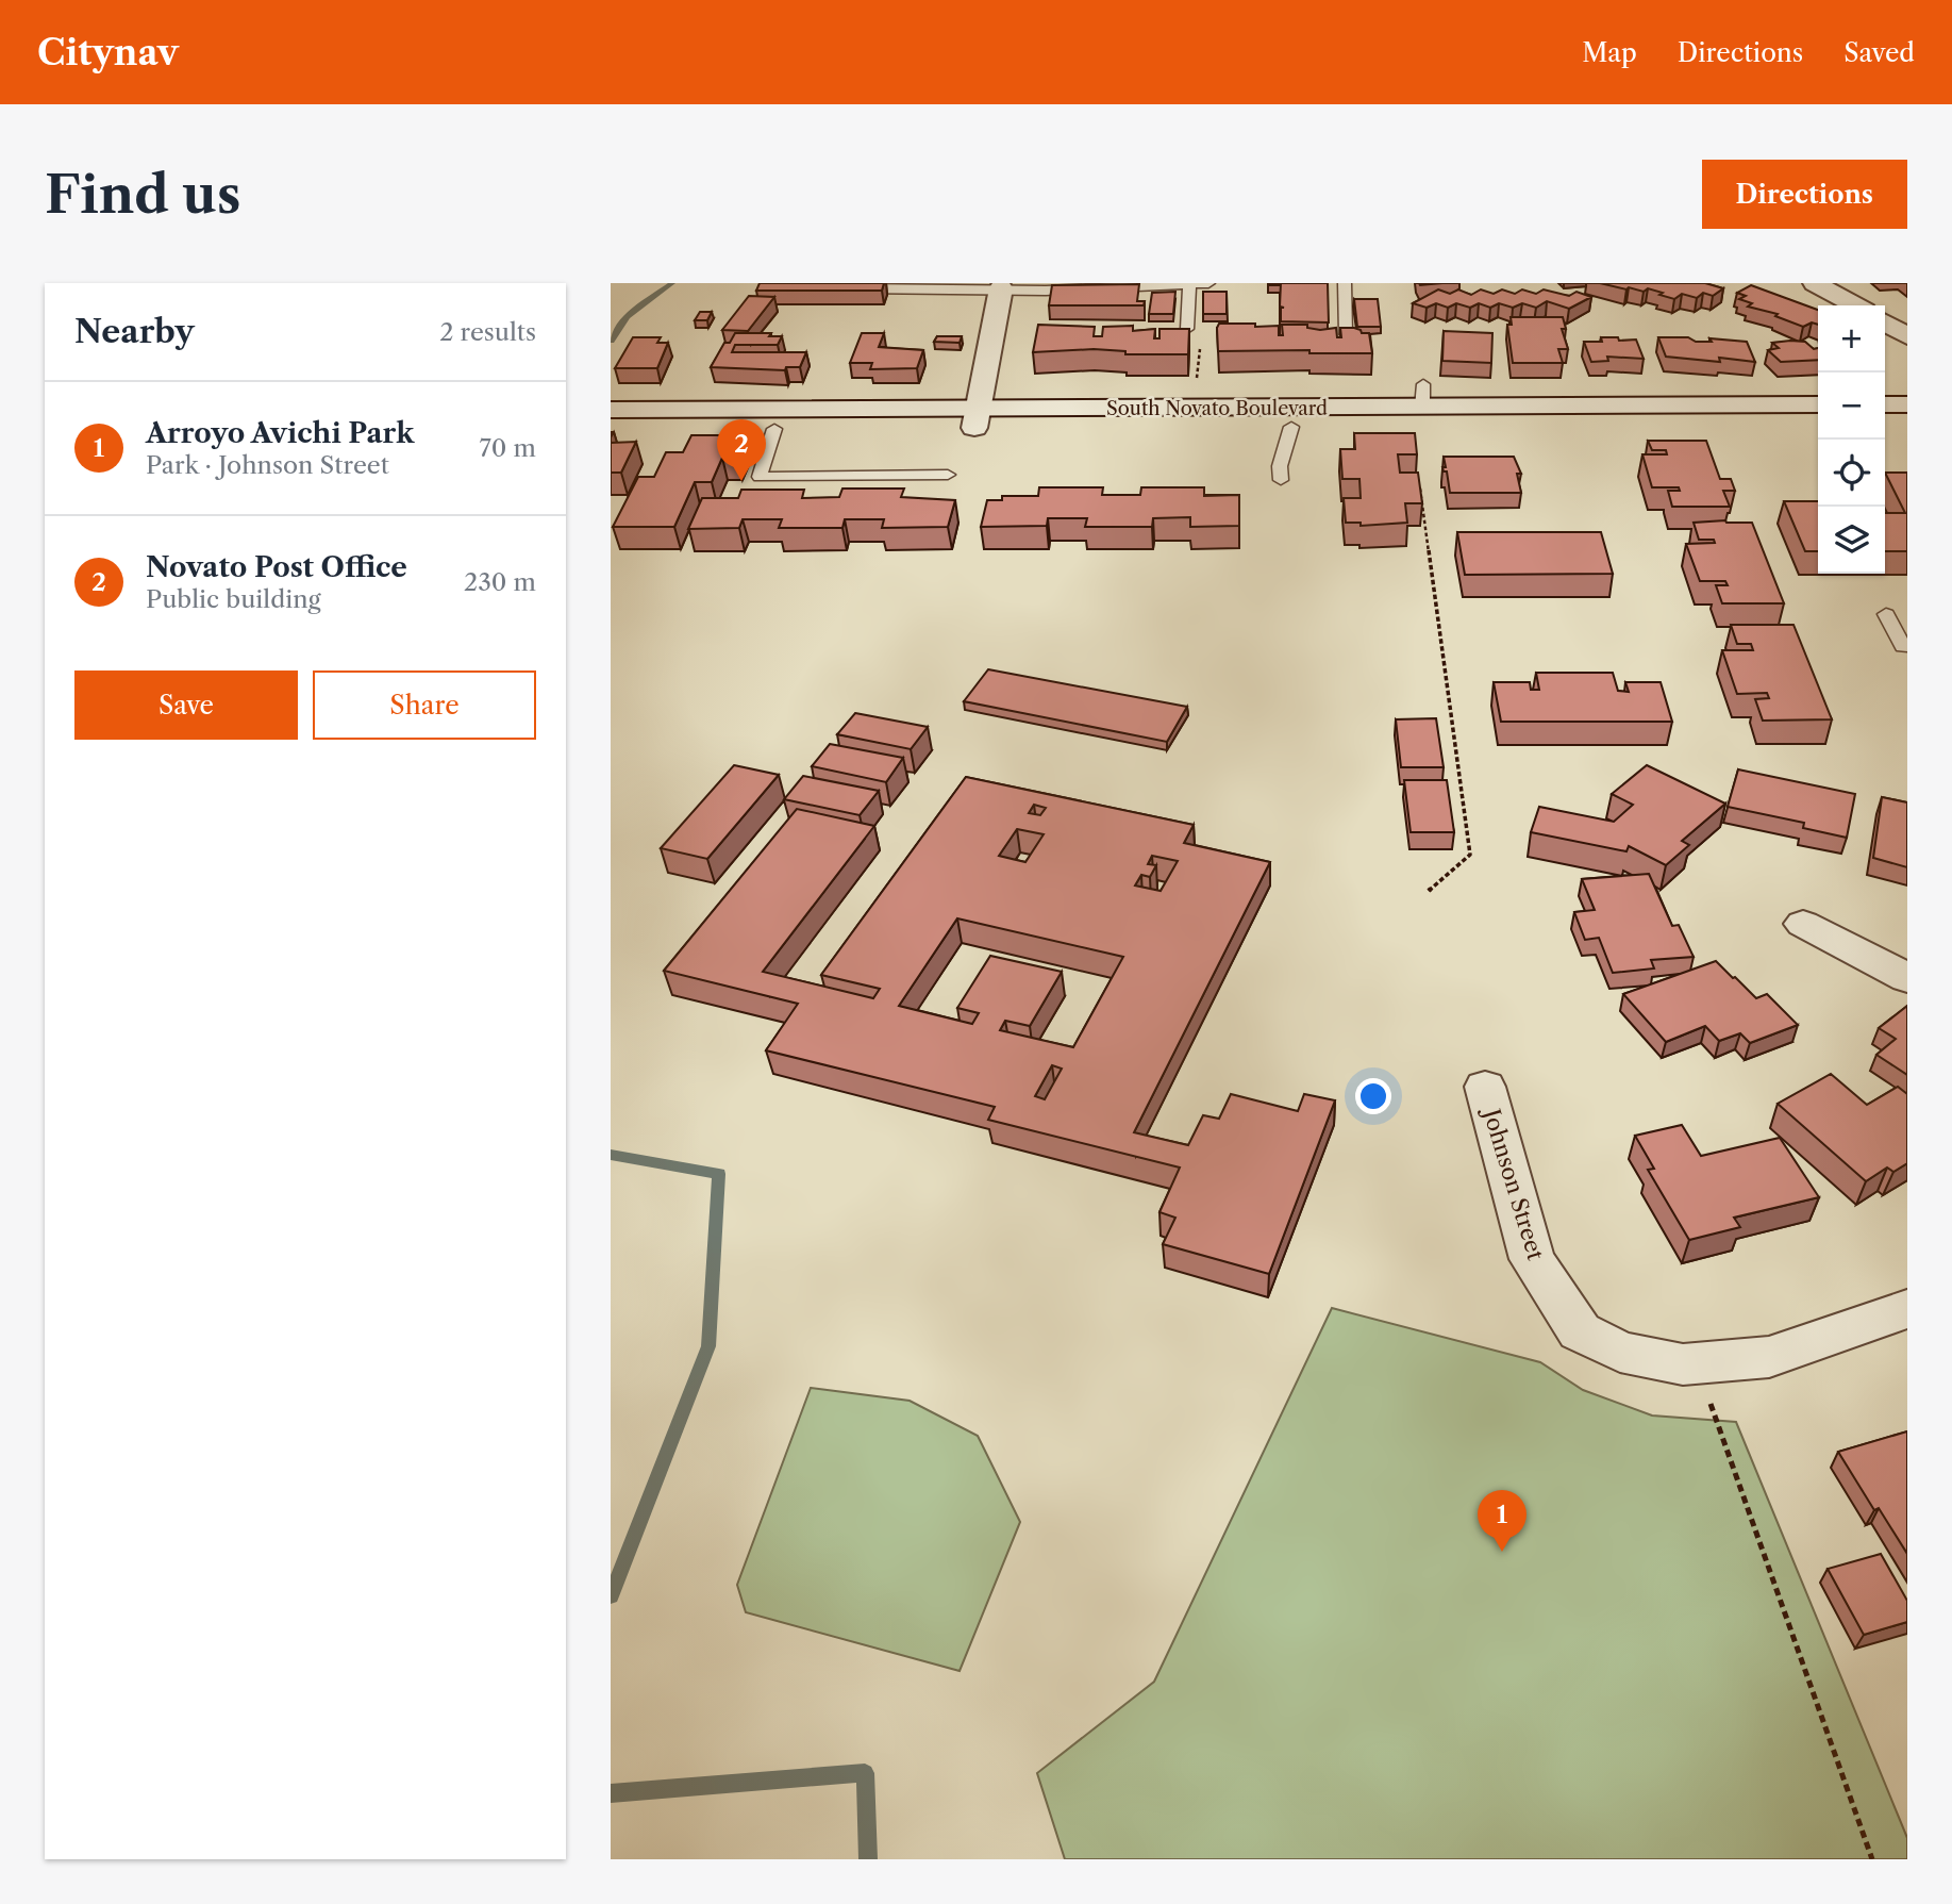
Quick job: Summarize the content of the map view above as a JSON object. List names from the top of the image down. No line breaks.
{"streets":{"main road":["South Novato Boulevard","Johnson Street"]},"page":{"header":"Citynav","nav":["Map","Directions","Saved"],"buttons":["Directions",["Save","Share"]],"title":"Find us","heading":["Nearby","2 results"],"map_buttons":["+","−"],"list":[{"mark":"1","name":"Arroyo Avichi Park","note":"Park · Johnson Street","value":"70 m"},{"mark":"2","name":"Novato Post Office","note":"Public building","value":"230 m"}],"pins":["2","1"]}}
